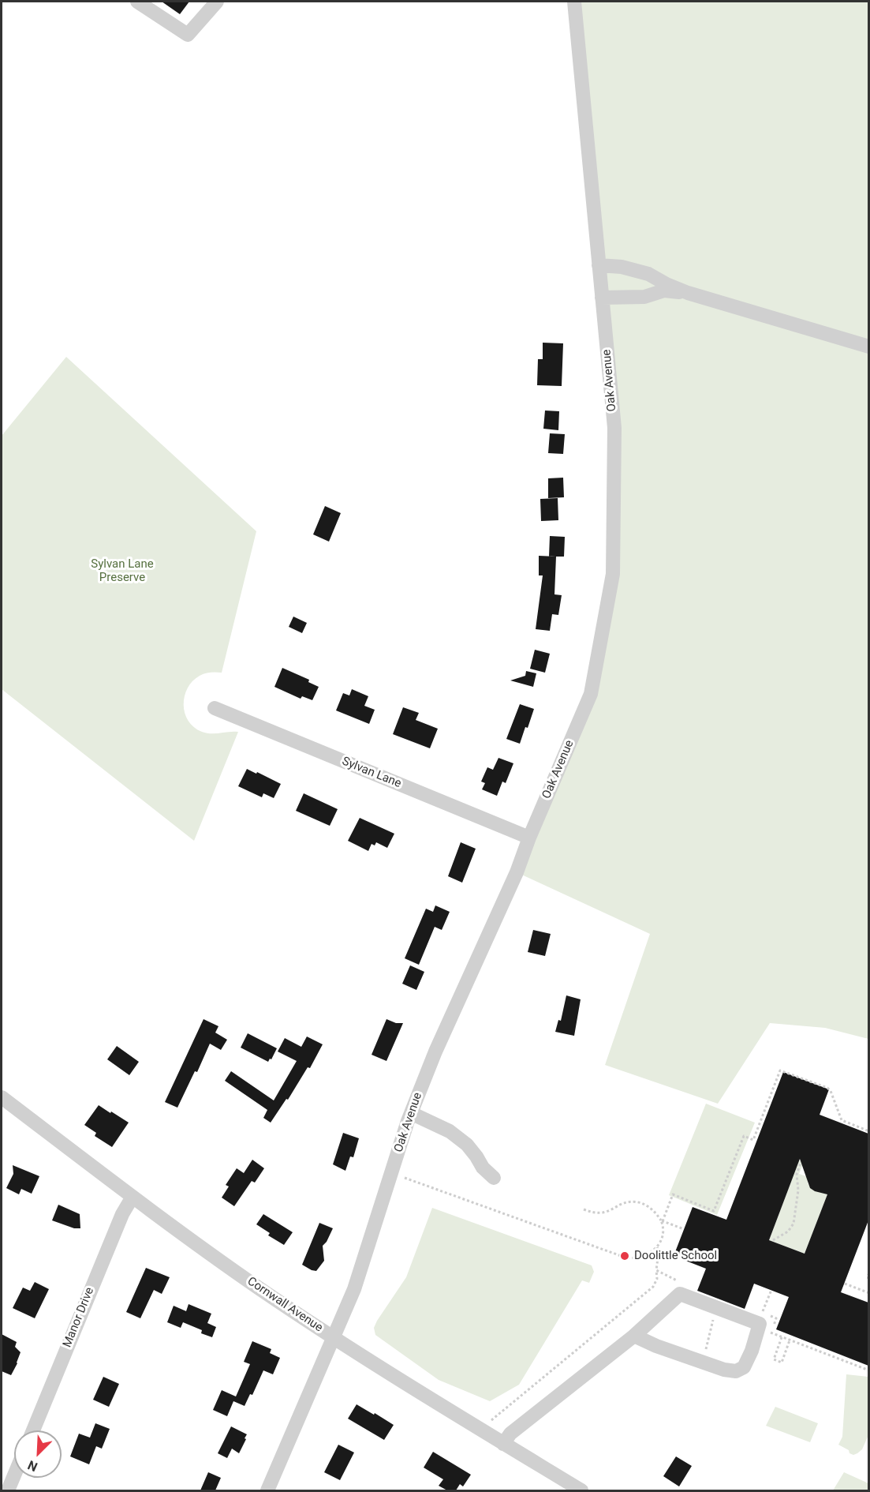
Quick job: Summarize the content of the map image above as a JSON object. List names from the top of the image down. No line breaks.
{"streets":{"street":["Oak Avenue","Sylvan Lane","Cornwall Avenue","Manor Drive"]},"crossings":[["Oak Avenue","Sylvan Lane"],["Oak Avenue","Cornwall Avenue"],["Cornwall Avenue","Manor Drive"]],"parks":["Sylvan Lane Preserve"],"places":["Doolittle School"],"north":"bottom left"}
